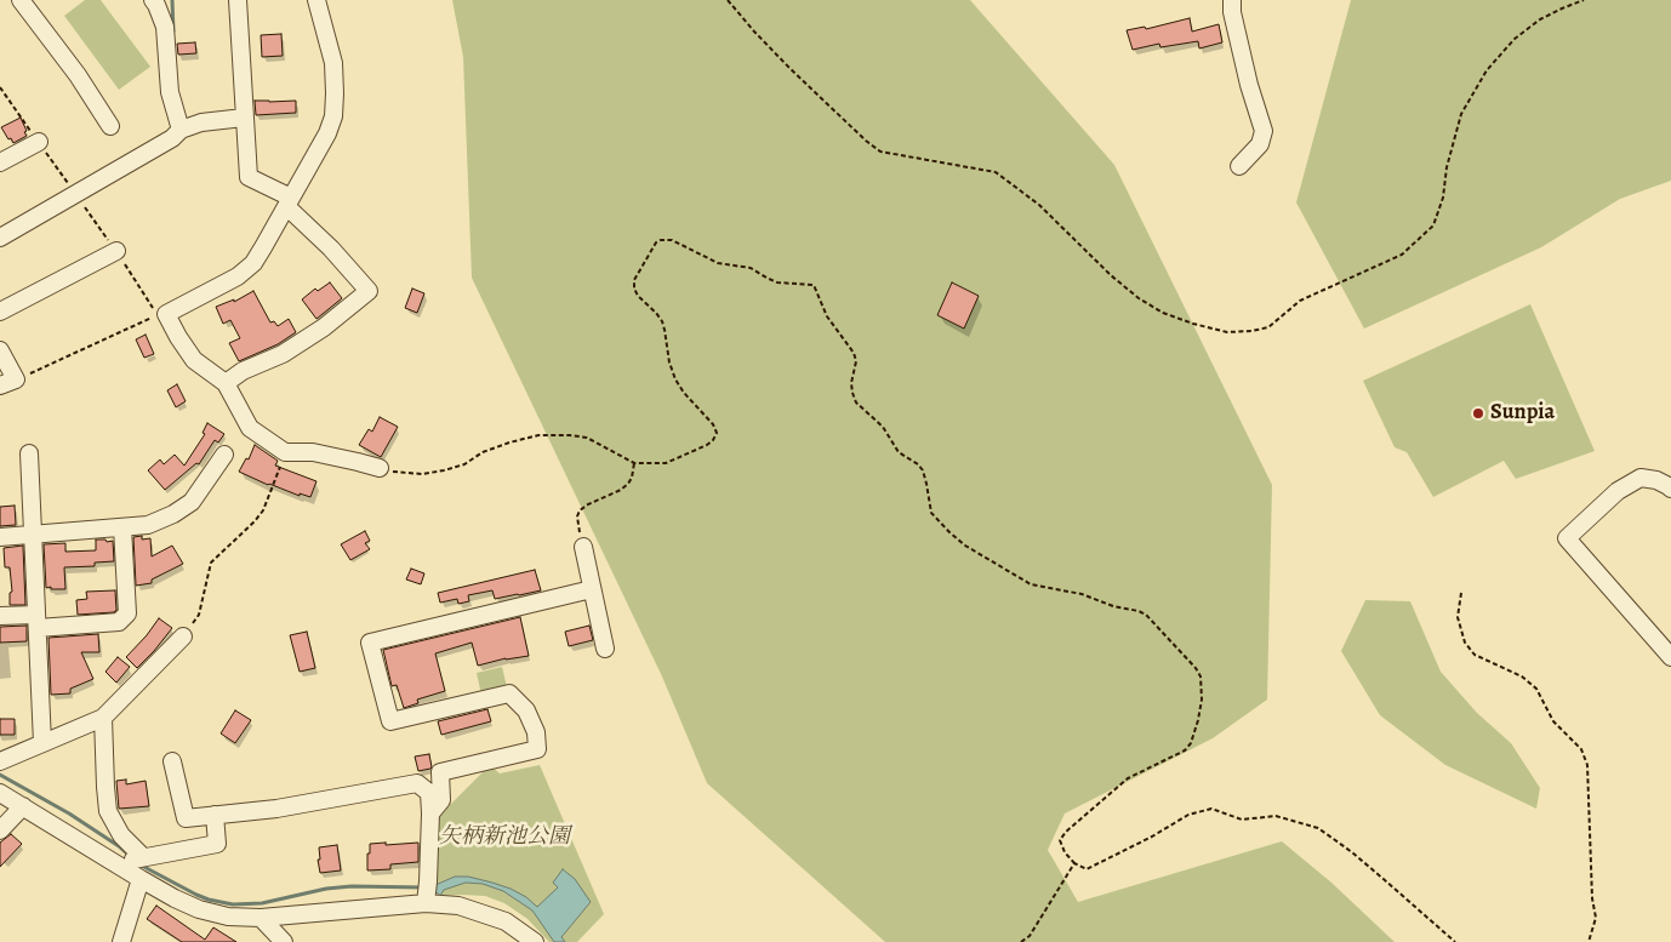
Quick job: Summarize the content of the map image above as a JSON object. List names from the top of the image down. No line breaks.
{"parks":["矢柄新池公園"],"places":["Sunpia"]}
